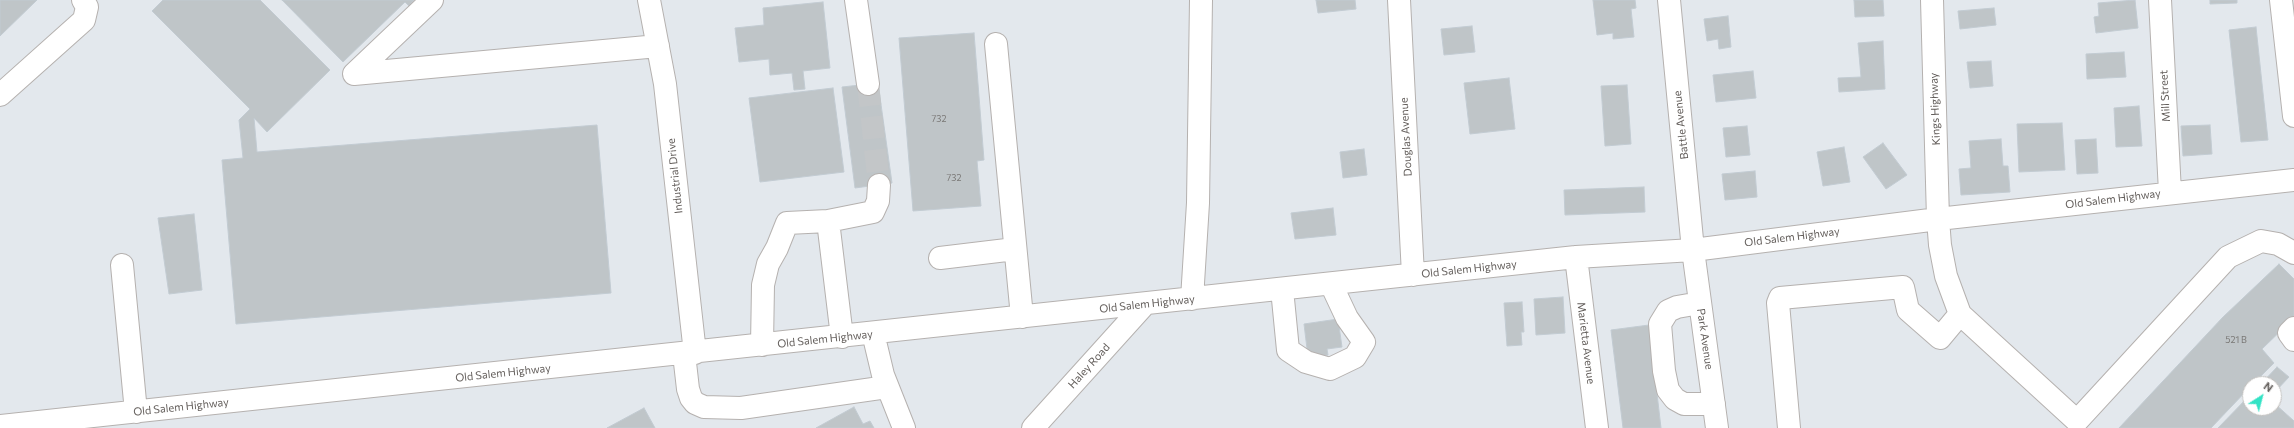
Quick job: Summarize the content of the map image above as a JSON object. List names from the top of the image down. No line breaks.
{"streets":{"street":["Mill Street","Kings Highway","Battle Avenue","Douglas Avenue","Industrial Drive","Old Salem Highway","Park Avenue","Marietta Avenue","Haley Road"]},"crossings":[["Mill Street","Old Salem Highway"],["Kings Highway","Old Salem Highway"],["Battle Avenue","Old Salem Highway"],["Battle Avenue","Park Avenue"],["Douglas Avenue","Old Salem Highway"],["Industrial Drive","Old Salem Highway"],["Old Salem Highway","Park Avenue"],["Old Salem Highway","Marietta Avenue"],["Old Salem Highway","Haley Road"]],"house_numbers":["732","732","521 B"],"north":"top right"}
